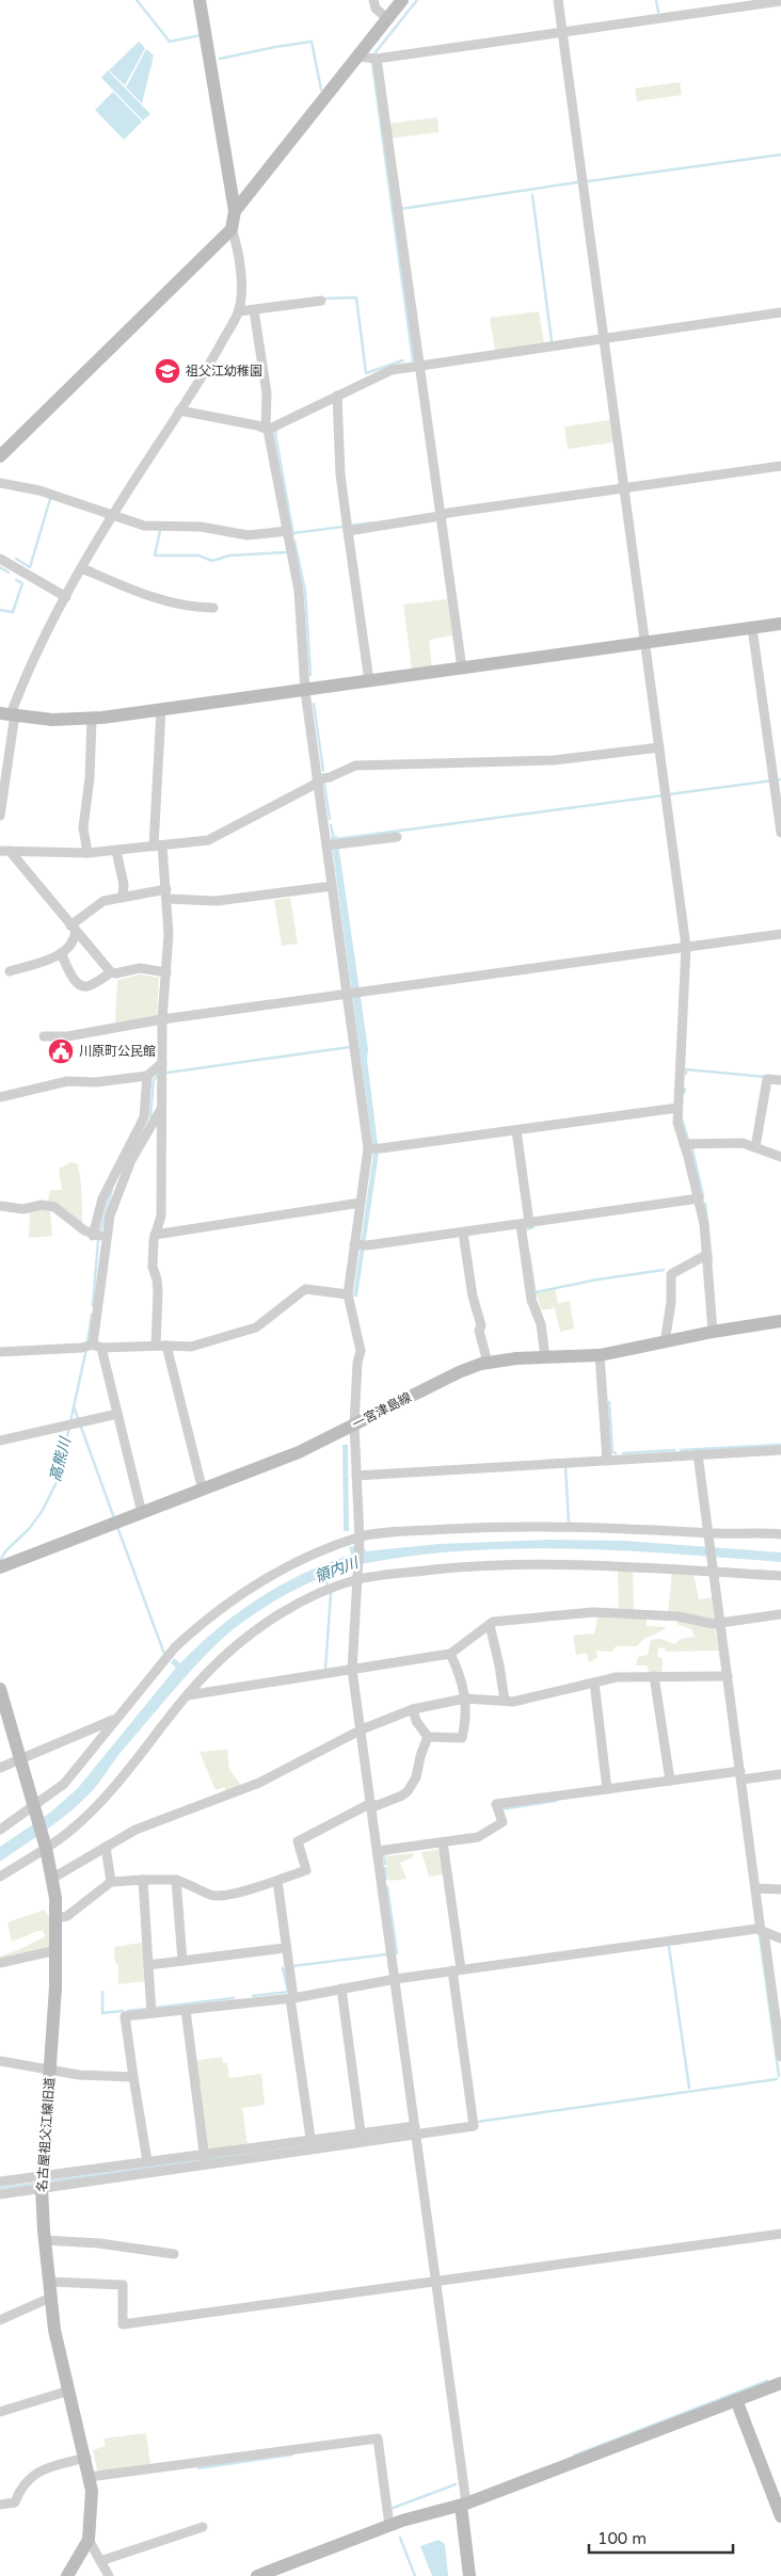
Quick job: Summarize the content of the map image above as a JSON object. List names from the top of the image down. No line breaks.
{"streets":{"street":["一宮津島線","名古屋祖父江線旧道"]},"water":["高熊川","領内川"],"places":{"school or university":["祖父江幼稚園"],"public building":["川原町公民館"]},"scale_bar":"100 m"}
